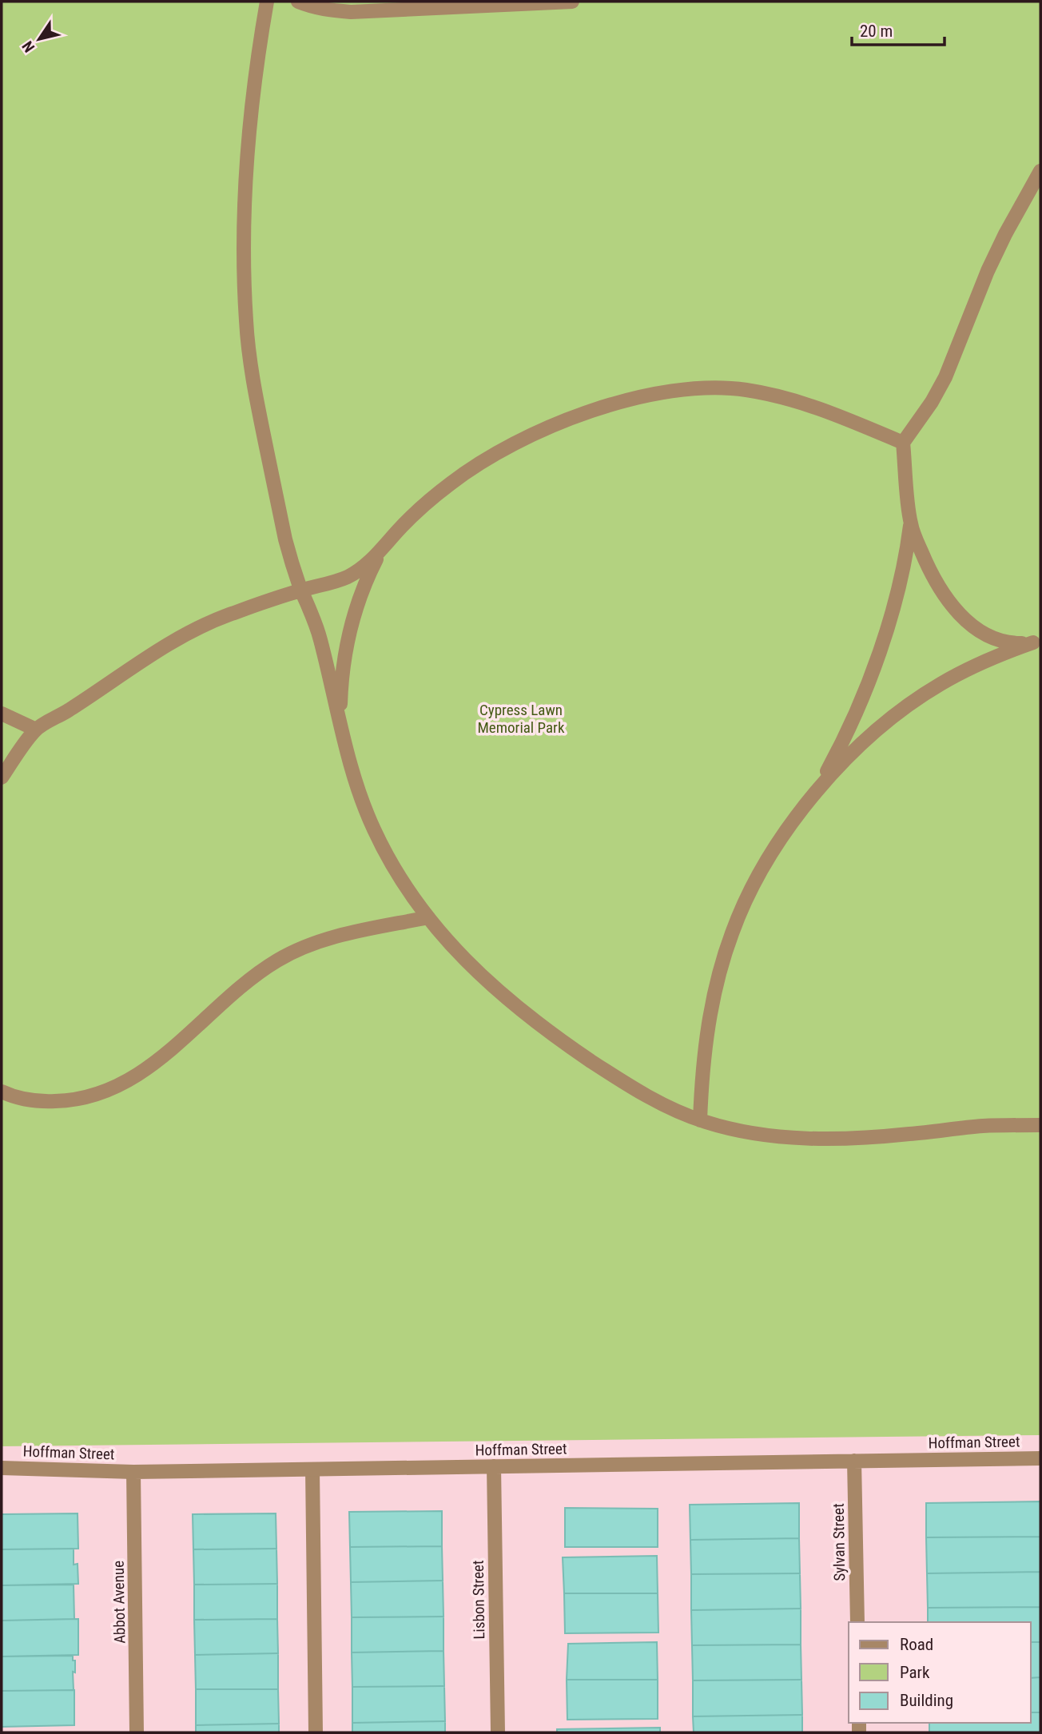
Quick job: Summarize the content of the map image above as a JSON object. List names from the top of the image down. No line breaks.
{"streets":{"street":["Hoffman Street","Sylvan Street","Lisbon Street","Abbot Avenue"]},"crossings":[["Hoffman Street","Sylvan Street"],["Hoffman Street","Lisbon Street"],["Hoffman Street","Abbot Avenue"]],"parks":["Cypress Lawn Memorial Park"],"legend":["Road","Park","Building"],"scale_bar":"20 m","north":"bottom left"}
